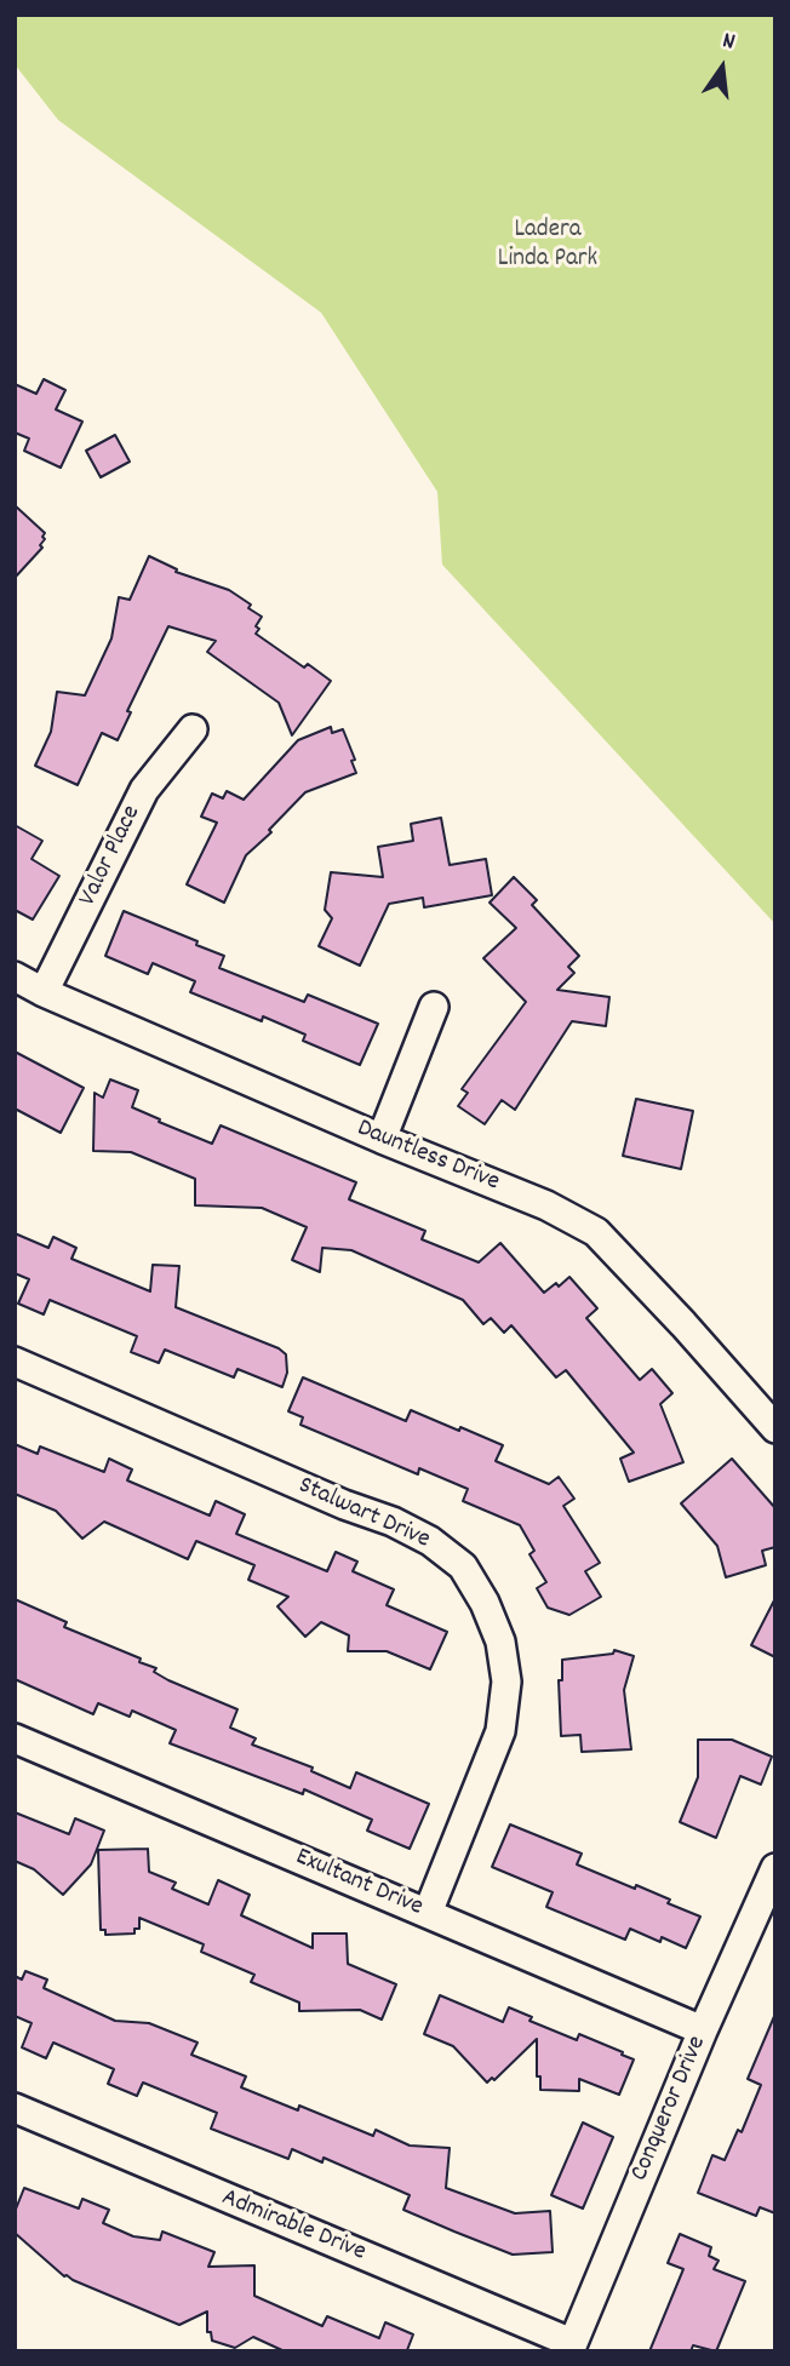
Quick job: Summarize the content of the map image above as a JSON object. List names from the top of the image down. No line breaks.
{"streets":{"street":["Valor Place","Dauntless Drive","Stalwart Drive","Exultant Drive","Conqueror Drive","Admirable Drive"]},"crossings":[["Valor Place","Dauntless Drive"],["Stalwart Drive","Exultant Drive"],["Exultant Drive","Conqueror Drive"],["Conqueror Drive","Admirable Drive"]],"parks":["Ladera Linda Park"],"north":"top"}
